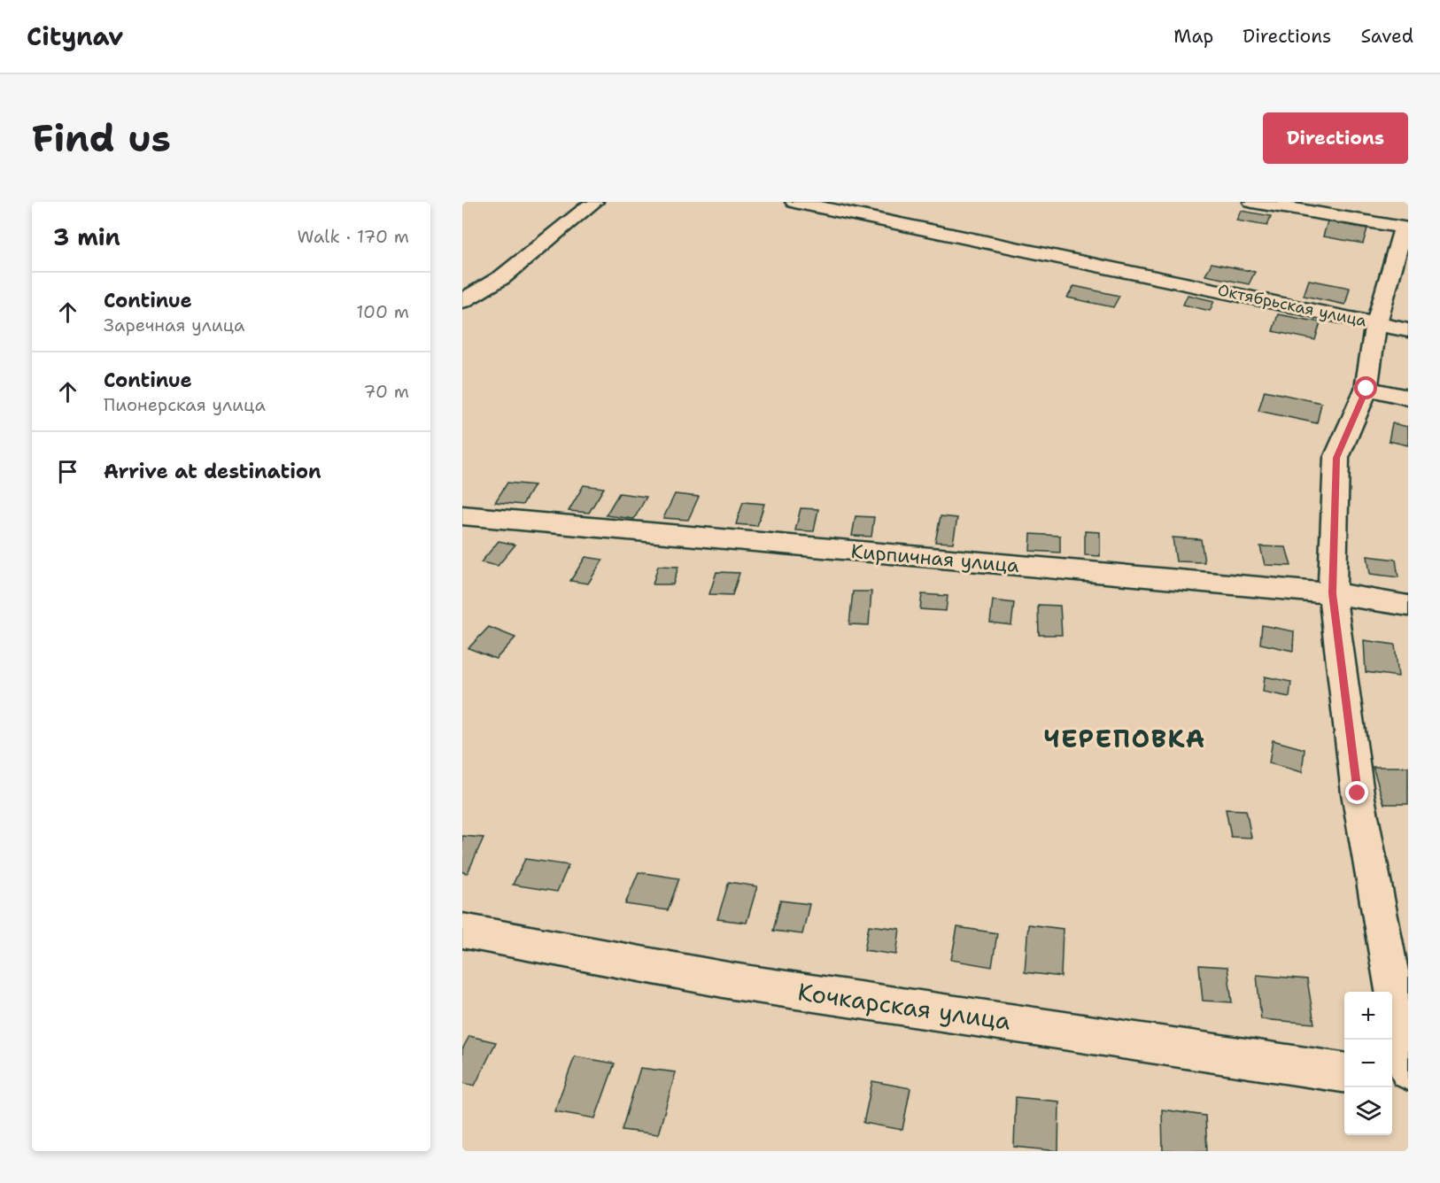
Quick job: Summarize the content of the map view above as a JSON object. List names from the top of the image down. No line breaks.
{"streets":{"street":["Октябрьская улица","Кирпичная улица","Кочкарская улица"]},"districts":["ЧЕРЕПОВКА"],"page":{"header":"Citynav","nav":["Map","Directions","Saved"],"buttons":"Directions","title":"Find us","heading":["3 min","Walk · 170 m"],"list":[["Continue","Заречная улица","100 m"],["Continue","Пионерская улица","70 m"],"Arrive at destination"],"map_buttons":["+","−"]}}
